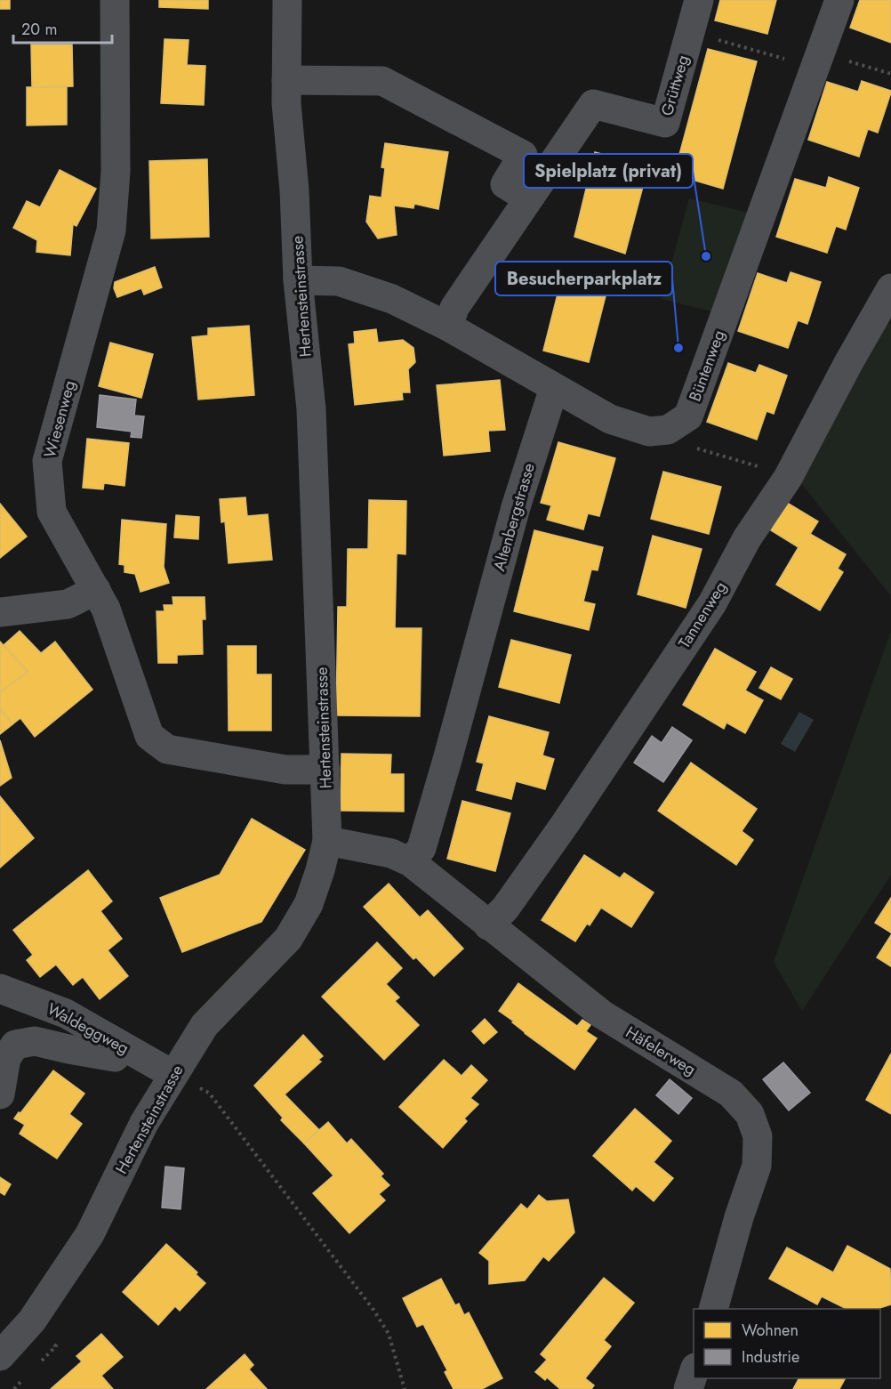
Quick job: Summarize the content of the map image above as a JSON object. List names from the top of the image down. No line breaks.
{"streets":{"street":["Grüttweg","Hertensteinstrasse","Büntenweg","Wiesenweg","Altenbergstrasse","Tannenweg","Waldeggweg","Häfelerweg"]},"crossings":[["Hertensteinstrasse","Wiesenweg"],["Hertensteinstrasse","Waldeggweg"],["Hertensteinstrasse","Häfelerweg"],["Altenbergstrasse","Häfelerweg"],["Tannenweg","Häfelerweg"]],"places":["Spielplatz (privat)","Besucherparkplatz"],"legend":["Wohnen","Industrie"],"scale_bar":"20 m"}
